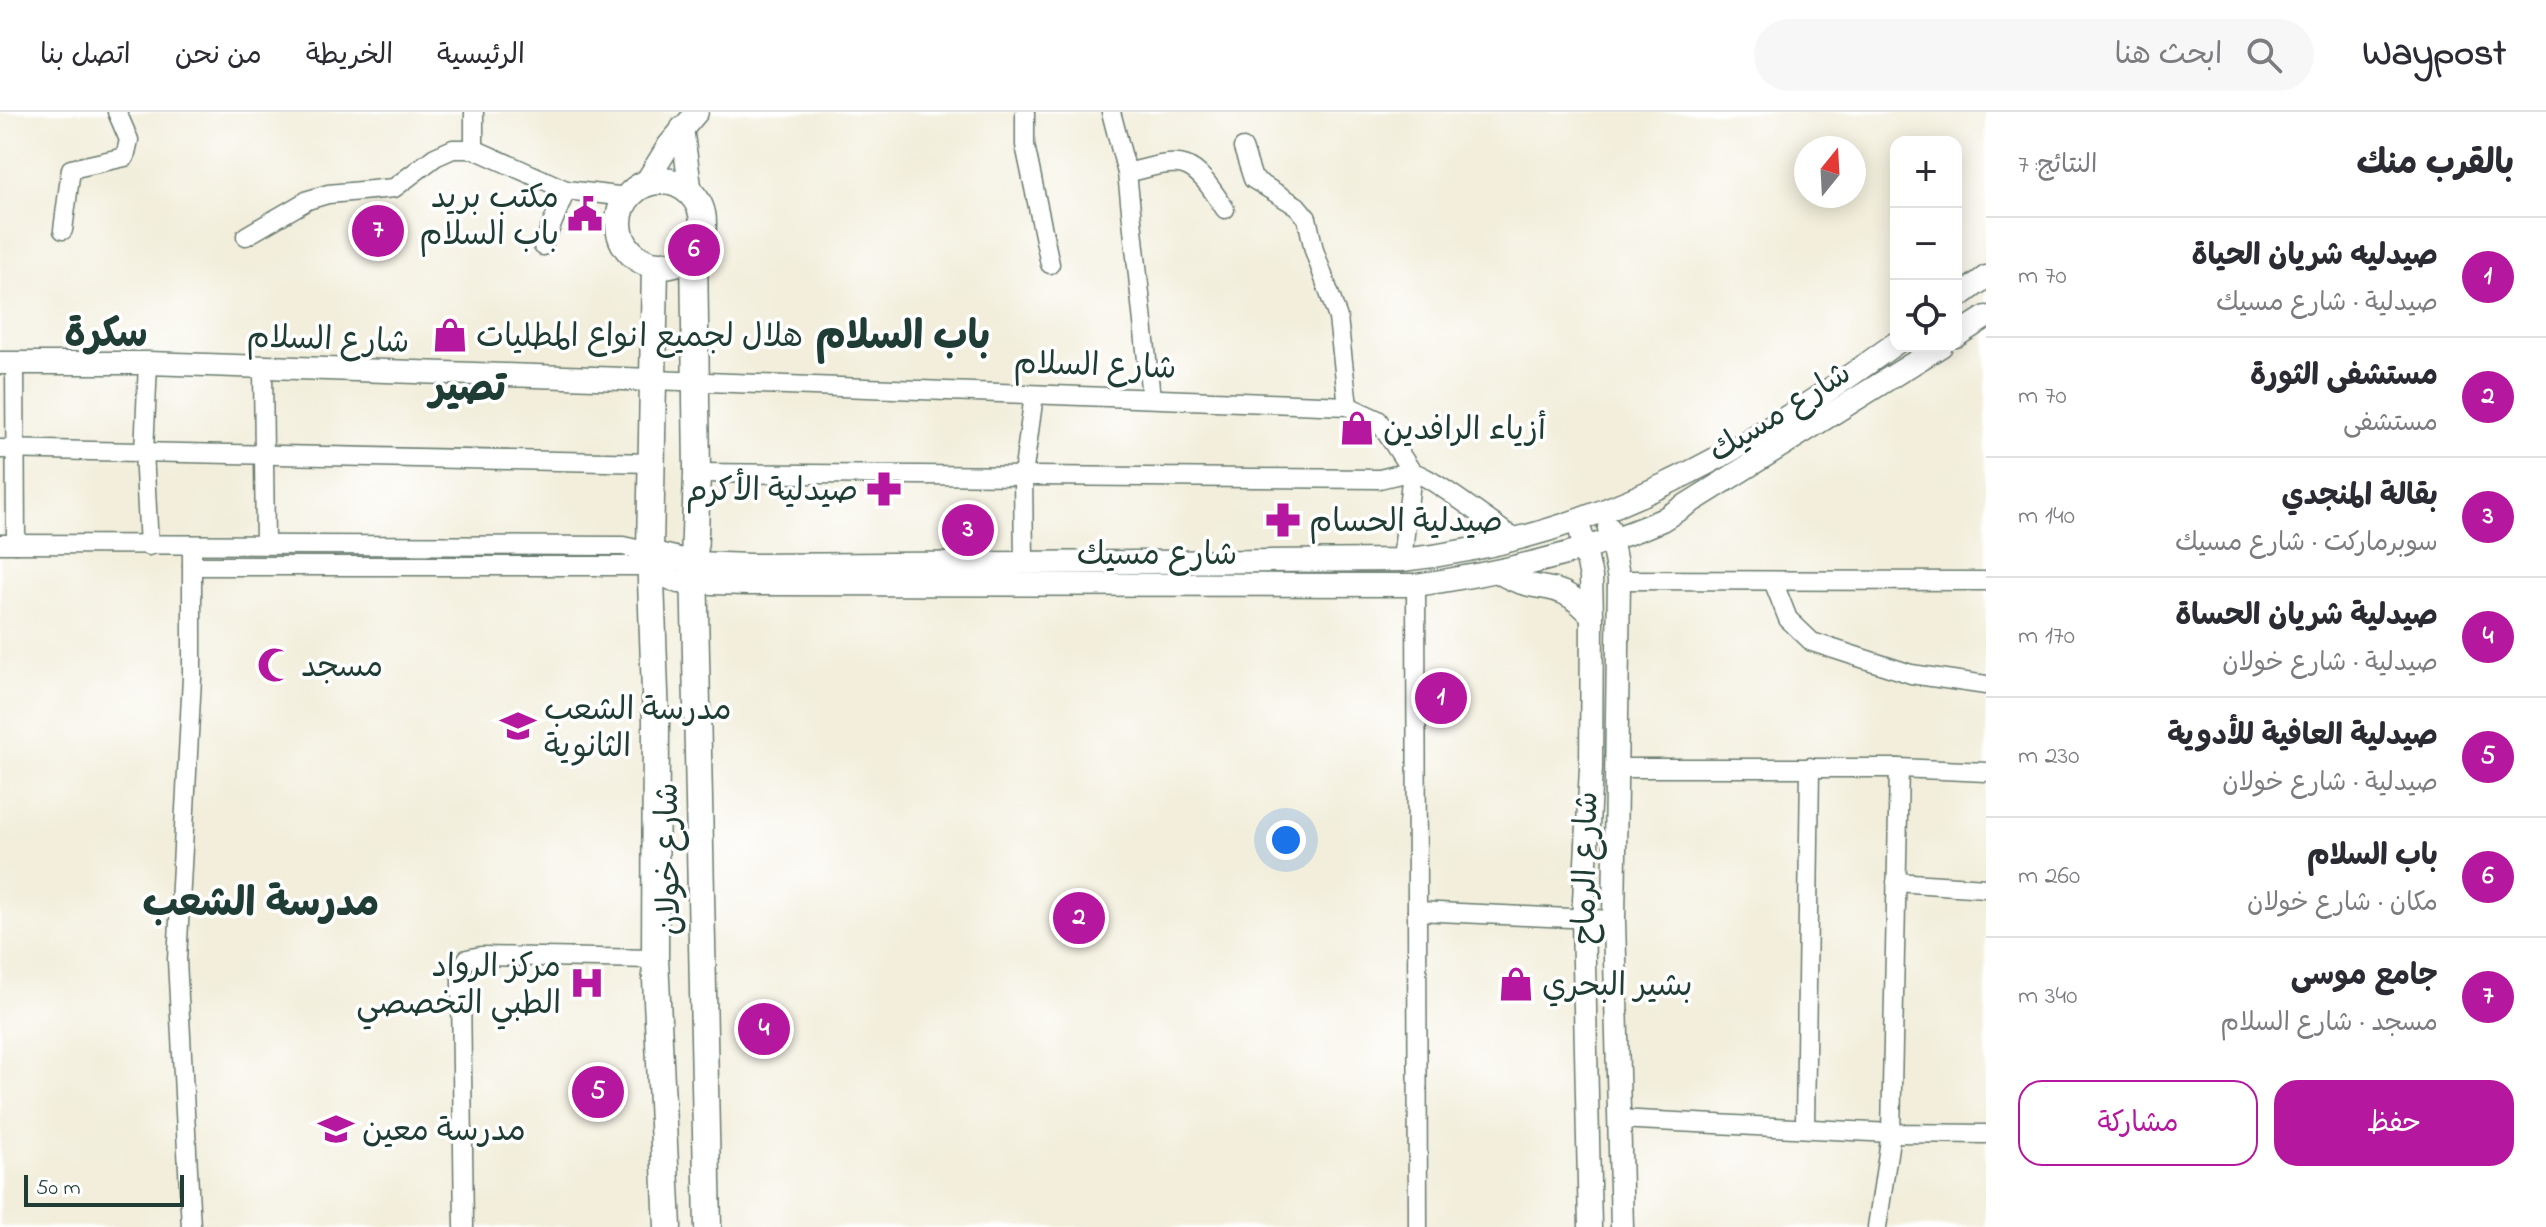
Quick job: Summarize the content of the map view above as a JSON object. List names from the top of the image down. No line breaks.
{"streets":{"main road":["شارع خولان"],"street":["شارع السلام","شارع مسيك","شارع الرماح"]},"crossings":[["شارع السلام","شارع خولان"],["شارع مسيك","شارع خولان"],["شارع مسيك","شارع الرماح"]],"districts":["سكرة","باب السلام","تصير","مدرسة الشعب"],"places":{"public building":["مكتب بريد باب السلام"],"shop":["هلال لجميع انواع المطليات","أزياء الرافدين","بشير البحري"],"pharmacy":["صيدلية الأكرم","صيدلية الحسام"],"mosque":["مسجد"],"school or university":["مدرسة الشعب الثانوية","مدرسة معين"],"hospital":["مركز الرواد الطبي التخصصي"]},"scale_bar":"50 m","north":"top","page":{"header":"Waypost","search":"ابحث هنا","nav":["الرئيسية","الخريطة","من نحن","اتصل بنا"],"heading":["بالقرب منك","النتائج: 7"],"map_buttons":["+","−"],"pins":["7","6","3","1","2","4","5"],"list":[{"mark":"1","name":"صيدليه شريان الحياة","note":"صيدلية · شارع مسيك","value":"70 m"},{"mark":"2","name":"مستشفى الثورة","note":"مستشفى","value":"70 m"},{"mark":"3","name":"بقالة المنجدي","note":"سوبرماركت · شارع مسيك","value":"140 m"},{"mark":"4","name":"صيدلية شريان الحساة","note":"صيدلية · شارع خولان","value":"170 m"},{"mark":"5","name":"صيدلية العافية للأدوية","note":"صيدلية · شارع خولان","value":"230 m"},{"mark":"6","name":"باب السلام","note":"مكان · شارع خولان","value":"260 m"},{"mark":"7","name":"جامع موسى","note":"مسجد · شارع السلام","value":"340 m"}],"buttons":["حفظ","مشاركة"],"scale":"50 m"}}
